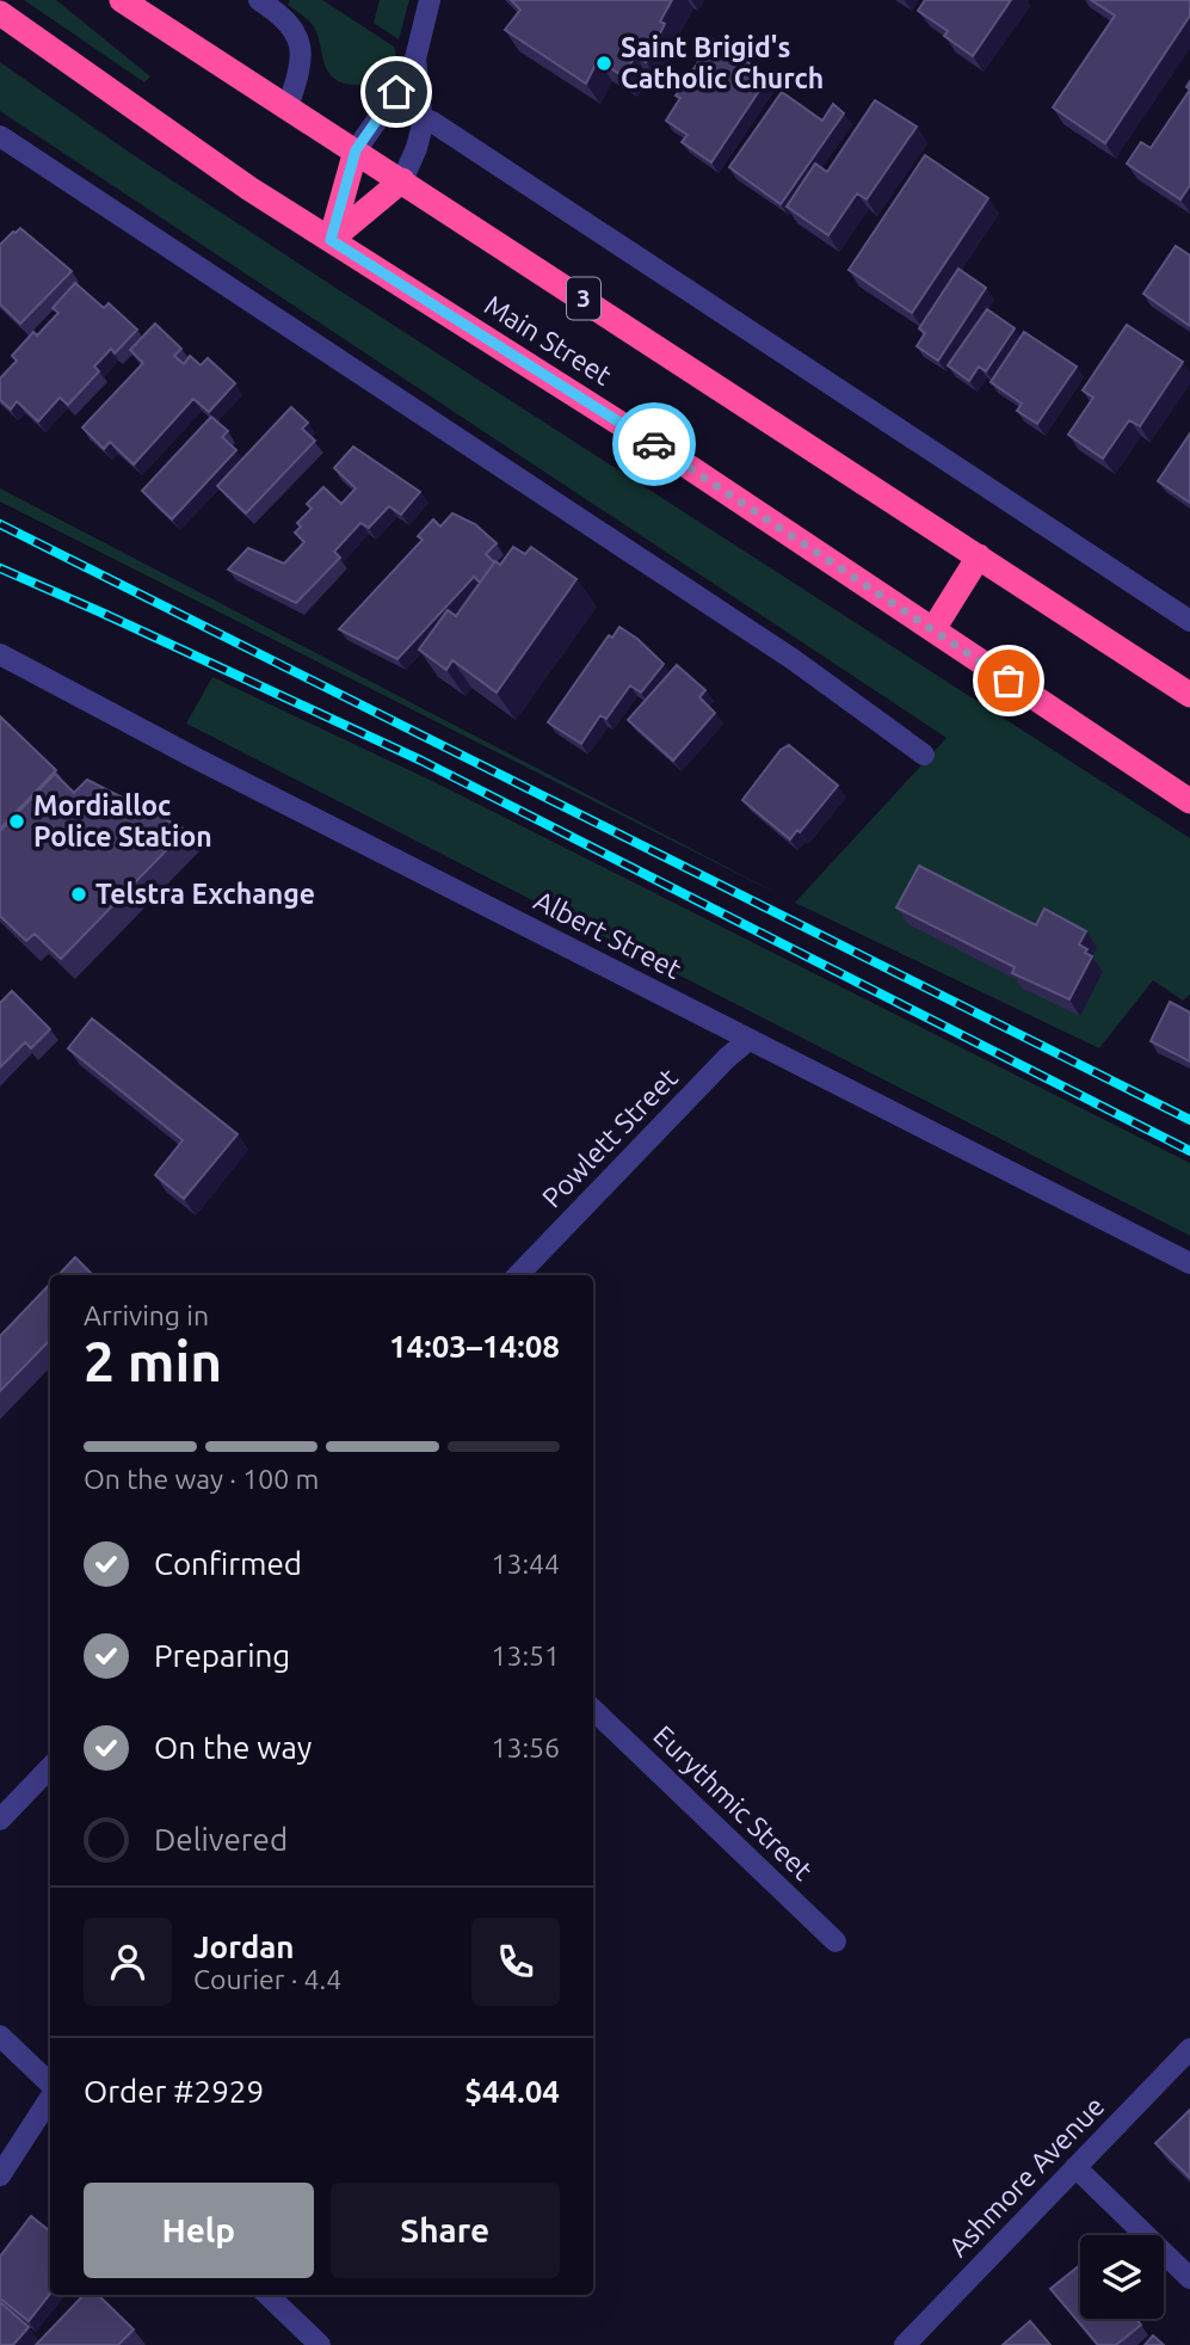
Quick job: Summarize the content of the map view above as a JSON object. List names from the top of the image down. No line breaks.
{"streets":{"highway":["3","Main Street"],"street":["Albert Street","Powlett Street","Eurythmic Street","Ashmore Avenue"]},"crossings":[["Albert Street","Powlett Street"]],"places":["Saint Brigid's Catholic Church","Mordialloc Police Station","Telstra Exchange"],"page":{"heading":["2 min","Arriving in","14:03–14:08"],"panel":["Jordan","Courier · 4.4","Order #2929","$44.04"],"bar":"On the way · 100 m","list":[["Confirmed","13:44"],["Preparing","13:51"],["On the way","13:56"],"Delivered"],"buttons":["Help","Share"]}}
